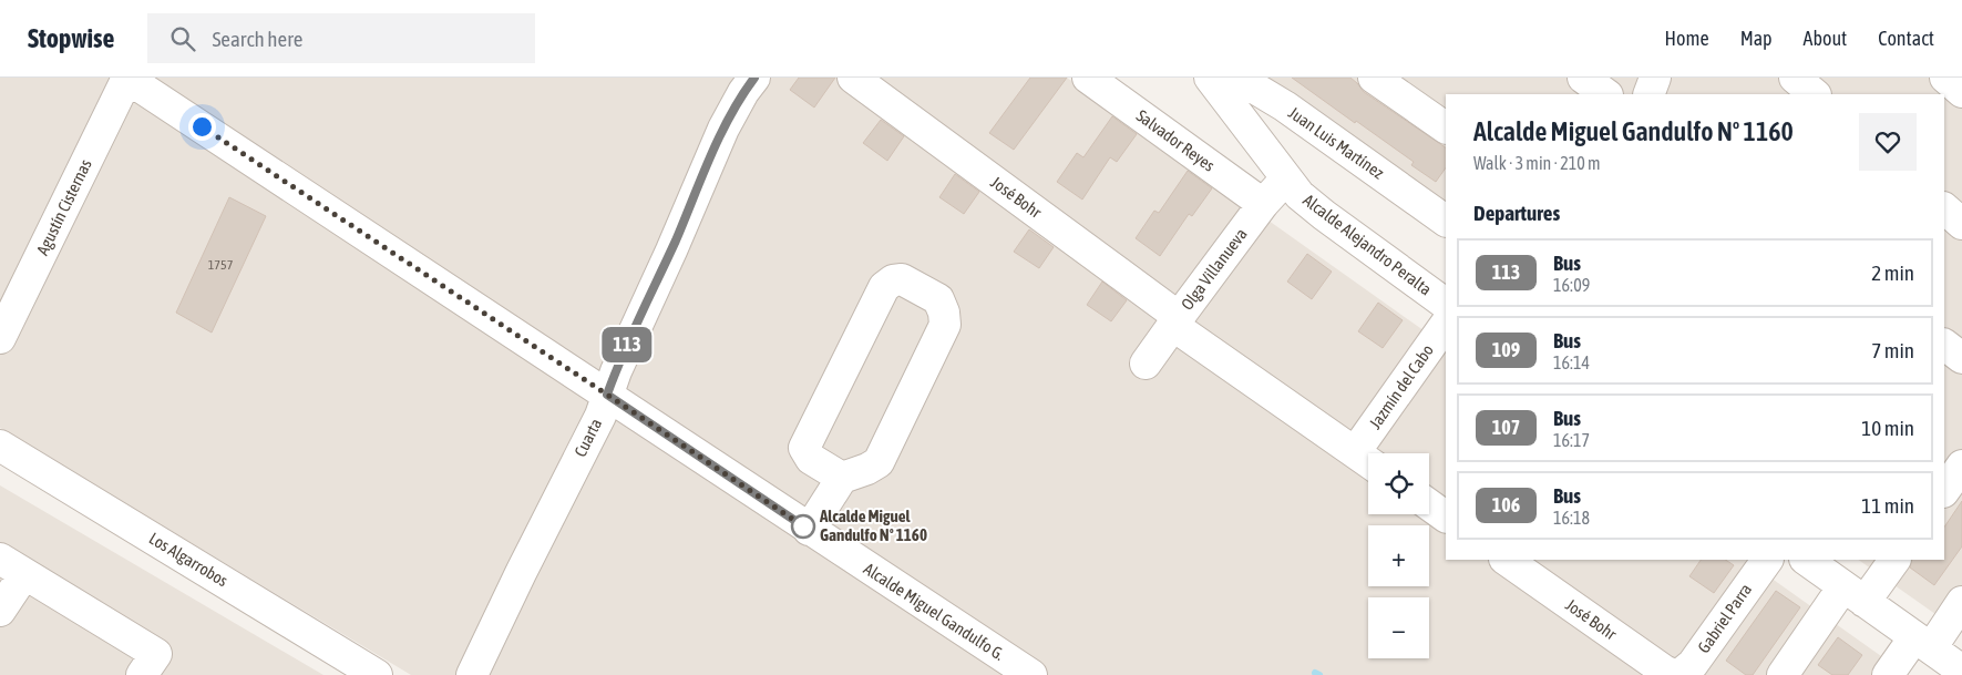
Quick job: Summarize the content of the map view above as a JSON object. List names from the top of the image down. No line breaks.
{"streets":{"street":["Salvador Reyes","Juan Luis Martínez","José Bohr","Agustín Cisternas","Alcalde Alejandro Peralta","Olga Villanueva","Jazmín del Cabo","Cuarta","Los Algarrobos","Alcalde Miguel Gandulfo G.","Gabriel Parra"]},"crossings":[["Salvador Reyes","Olga Villanueva"],["José Bohr","Olga Villanueva"],["José Bohr","Jazmín del Cabo"],["José Bohr","Gabriel Parra"],["Agustín Cisternas","Alcalde Miguel Gandulfo G."],["Alcalde Alejandro Peralta","Olga Villanueva"],["Cuarta","Alcalde Miguel Gandulfo G."]],"places":["Alcalde Miguel Gandulfo Nº 1160"],"lines":["bus line 113"],"house_numbers":["1757"],"page":{"header":"Stopwise","search":"Search here","nav":["Home","Map","About","Contact"],"on_map":"113","heading":[["Alcalde Miguel Gandulfo Nº 1160","Walk · 3 min · 210 m"],"Departures"],"list":[{"mark":"113","name":"Bus","note":"16:09","value":"2 min"},{"mark":"109","name":"Bus","note":"16:14","value":"7 min"},{"mark":"107","name":"Bus","note":"16:17","value":"10 min"},{"mark":"106","name":"Bus","note":"16:18","value":"11 min"}],"map_buttons":["+","−"]}}
